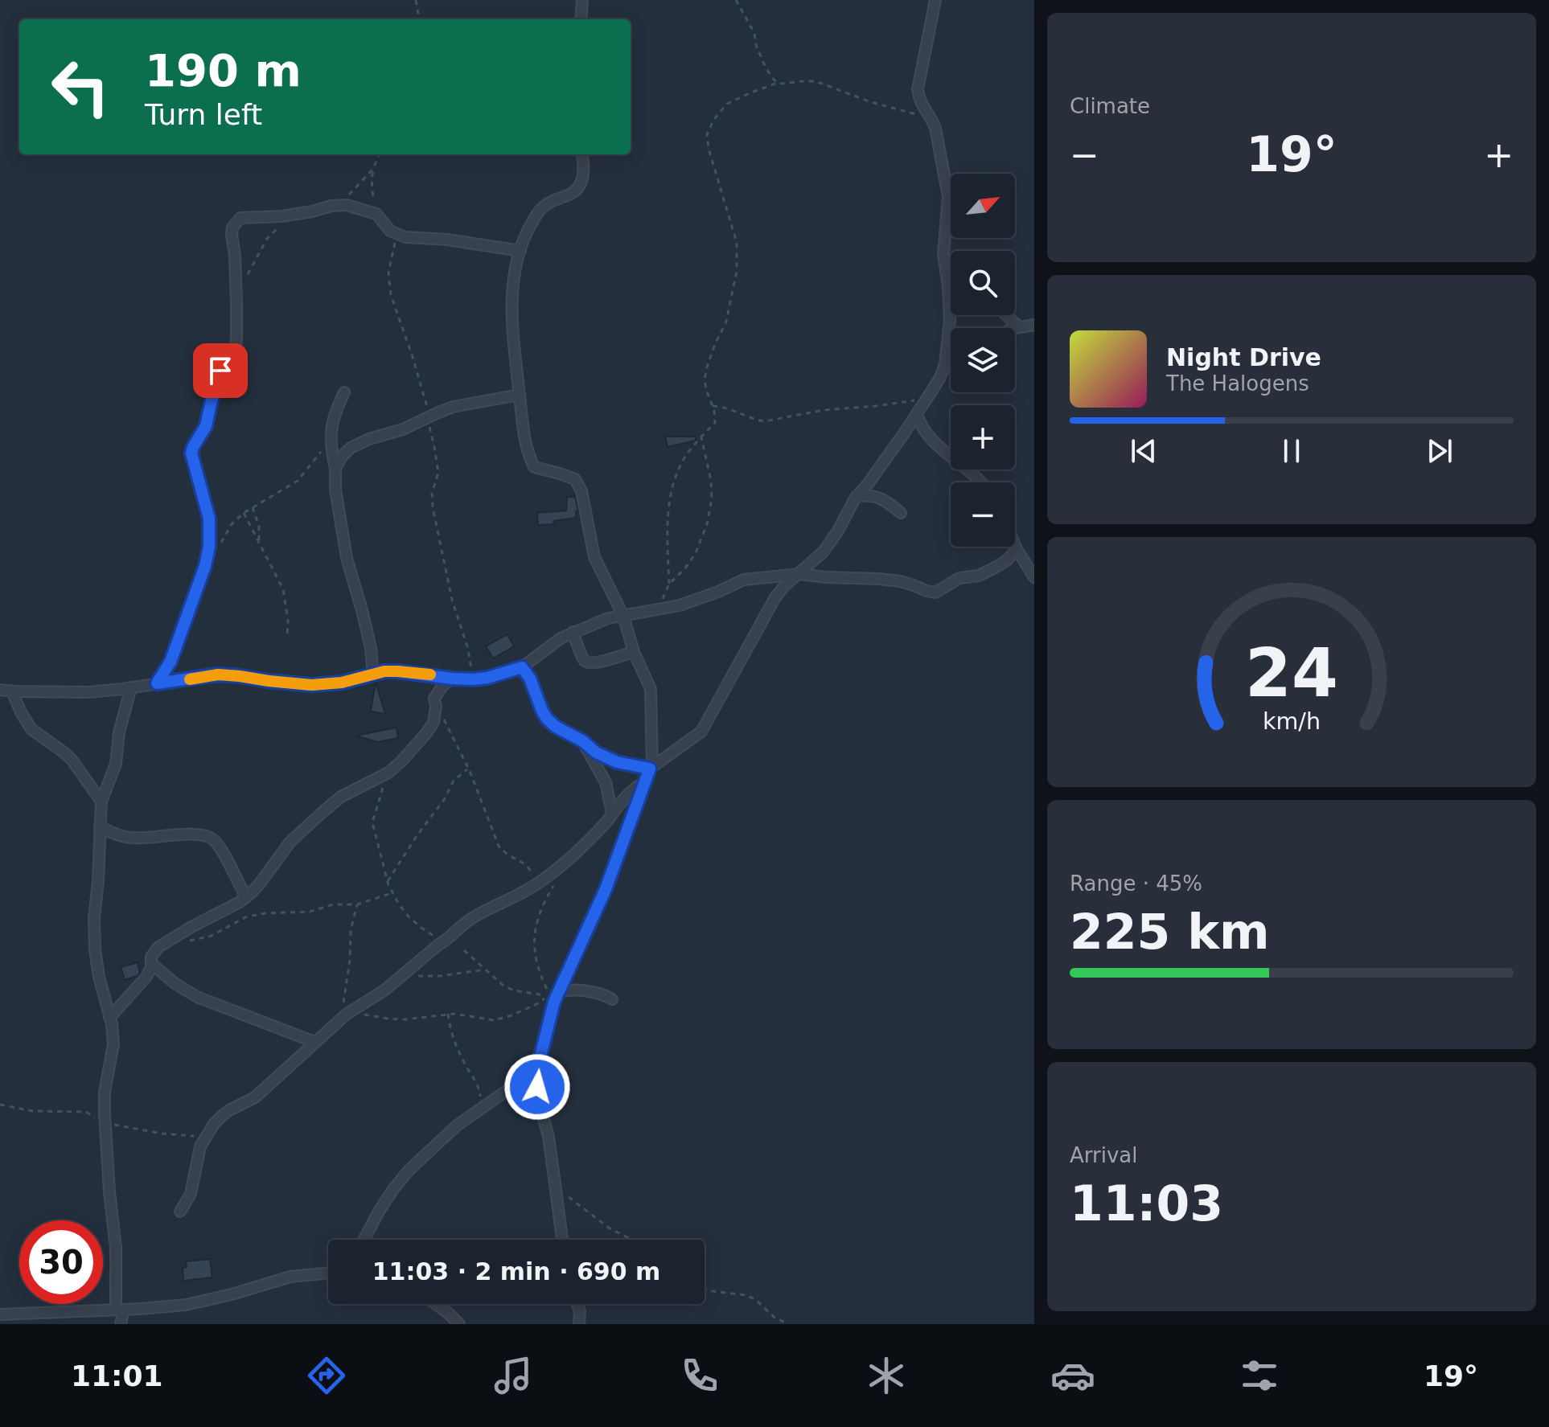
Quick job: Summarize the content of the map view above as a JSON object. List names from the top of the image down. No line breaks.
{"north":"top right","page":{"tile":["Climate",["Range · 45%","225 km"],["Arrival","11:03"]],"turn":["190 m","Turn left"],"heat":["−","19°","+"],"map_buttons":["+","−"],"song":["Night Drive","The Halogens"],"limit":"30","trip":"11:03 · 2 min · 690 m","tabs":["11:01","19°"],"gauge":["24","km/h"]}}
